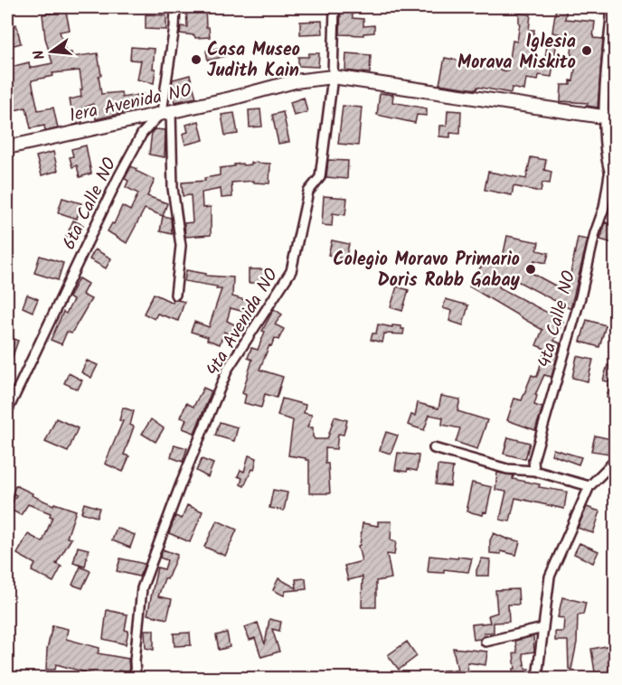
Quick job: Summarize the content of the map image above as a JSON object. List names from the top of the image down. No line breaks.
{"streets":{"street":["1era Avenida NO","6ta Calle NO","4ta Calle NO","4ta Avenida NO"]},"crossings":[["1era Avenida NO","6ta Calle NO"],["1era Avenida NO","4ta Avenida NO"]],"places":["Iglesia Morava Miskito","Casa Museo Judith Kain","Colegio Moravo Primario Doris Robb Gabay"],"north":"left"}
